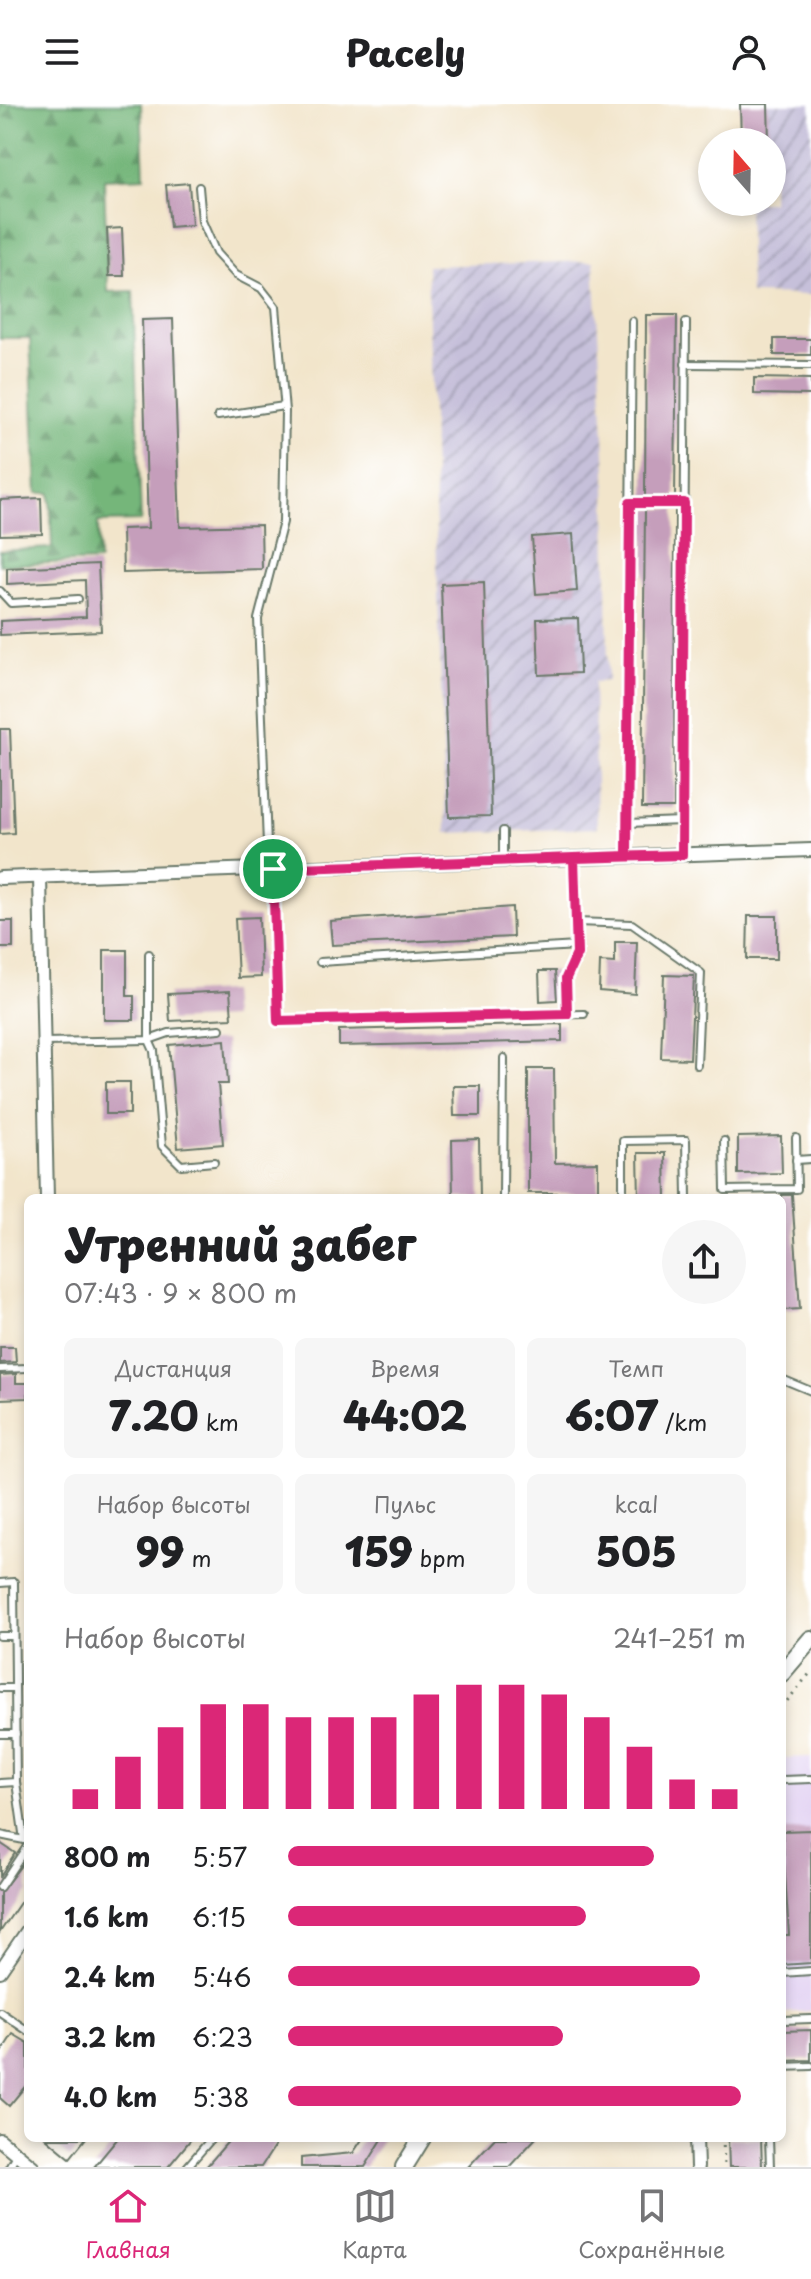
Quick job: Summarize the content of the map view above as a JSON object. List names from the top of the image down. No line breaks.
{"north":"top","page":{"header":"Pacely","heading":["Утренний забег","07:43 · 9 × 800 m"],"stats":[["Дистанция","7.20 km"],["Время","44:02"],["Темп","6:07 /km"],["Набор высоты","99 m"],["Пульс","159 bpm"],["kcal","505"]],"chart":["Набор высоты","241–251 m"],"list":[{"name":"800 m","note":"5:57"},{"name":"1.6 km","note":"6:15"},{"name":"2.4 km","note":"5:46"},{"name":"3.2 km","note":"6:23"},{"name":"4.0 km","note":"5:38"}],"tabs":["Главная","Карта","Сохранённые"]}}
